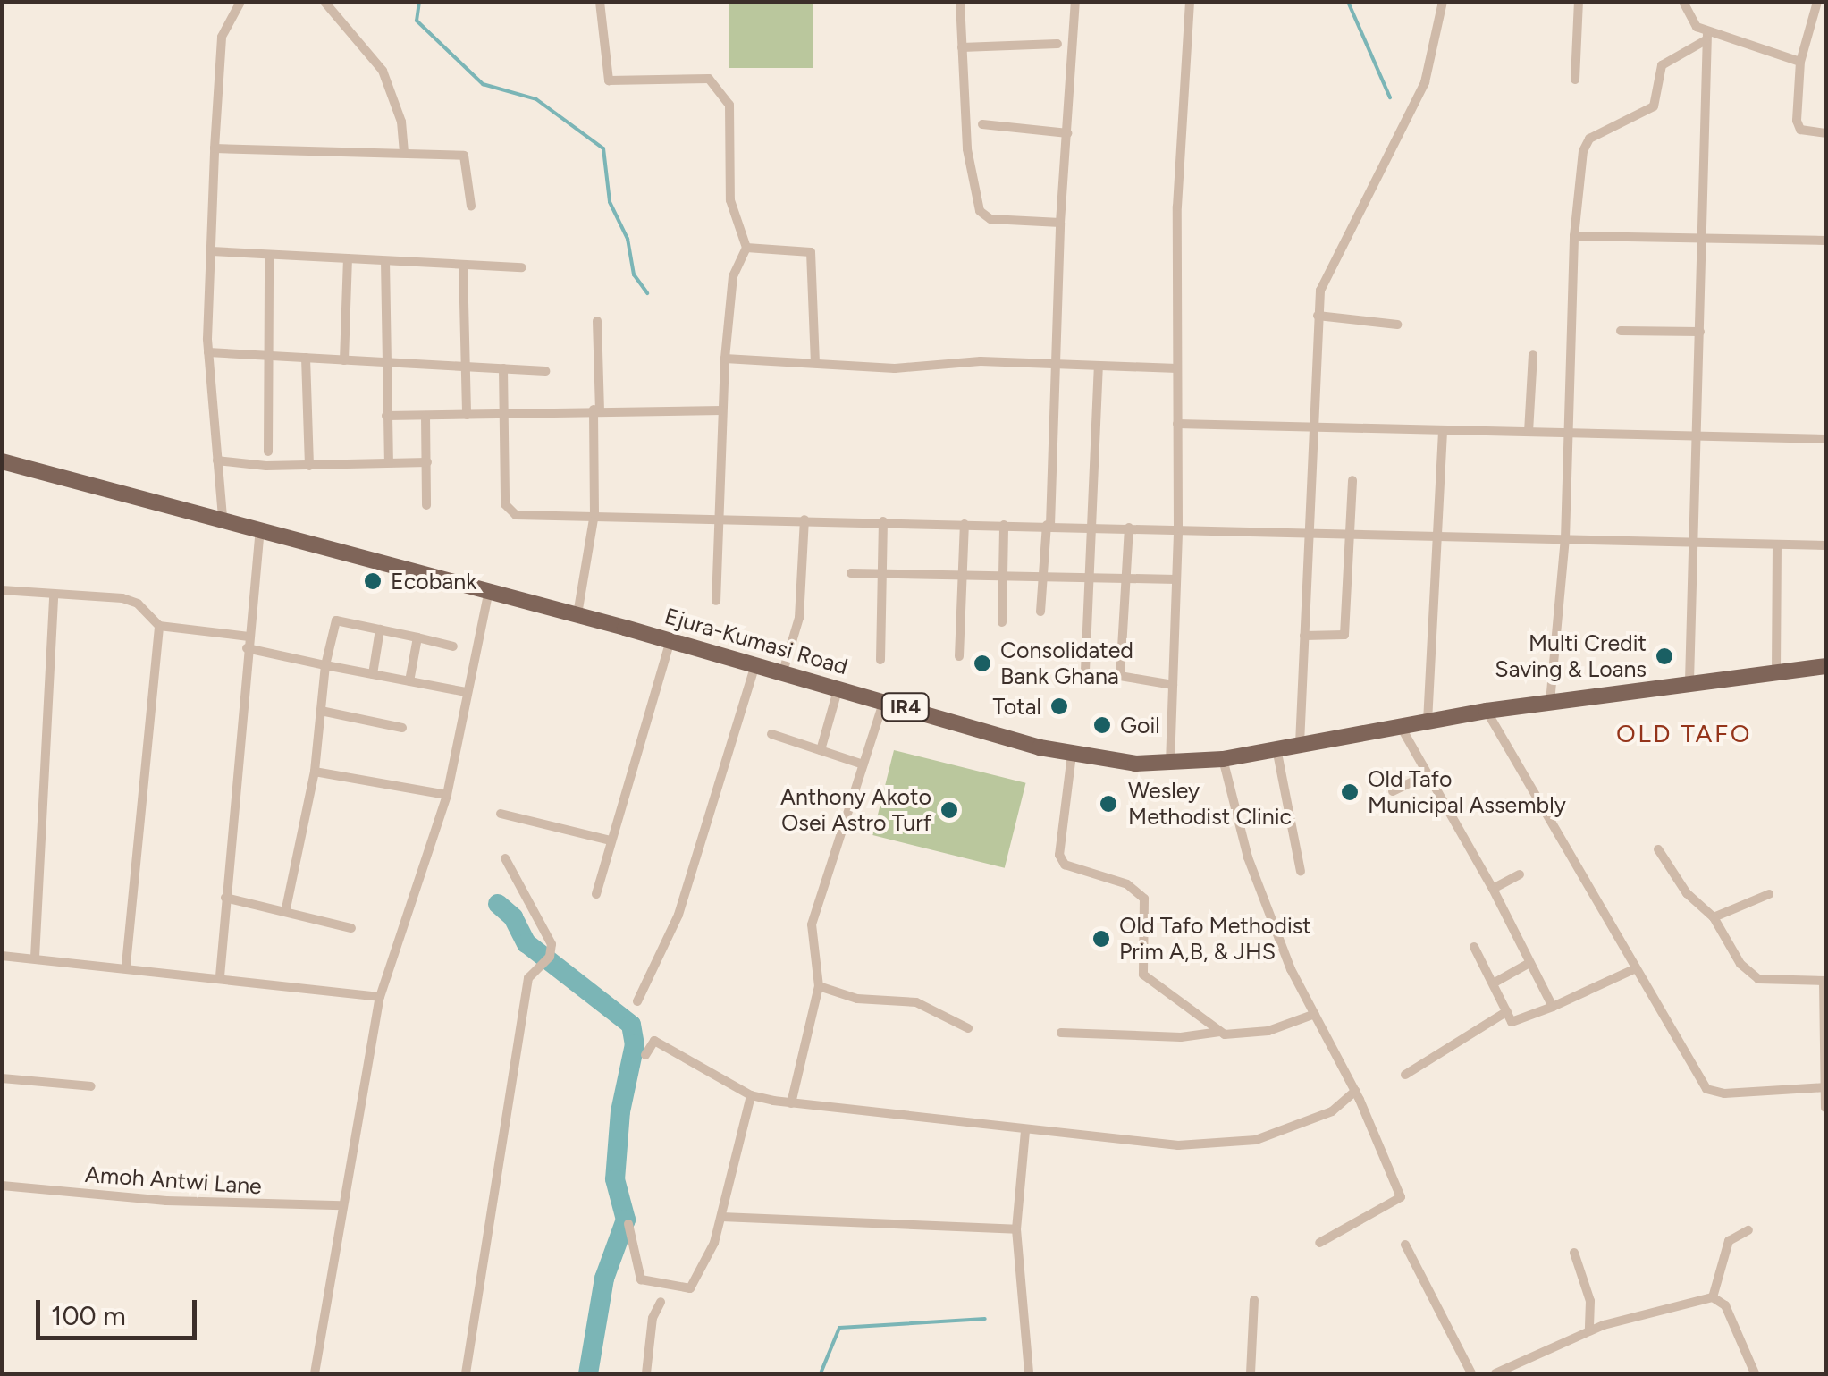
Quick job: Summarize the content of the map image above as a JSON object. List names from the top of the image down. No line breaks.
{"streets":{"main road":["Ejura-Kumasi Road","IR4"],"street":["Amoh Antwi Lane"]},"districts":["OLD TAFO"],"places":["Ecobank","Multi Credit Saving & Loans","Consolidated Bank Ghana","Total","Goil","Old Tafo Municipal Assembly","Wesley Methodist Clinic","Anthony Akoto Osei Astro Turf","Old Tafo Methodist Prim A,B, & JHS"],"scale_bar":"100 m"}
